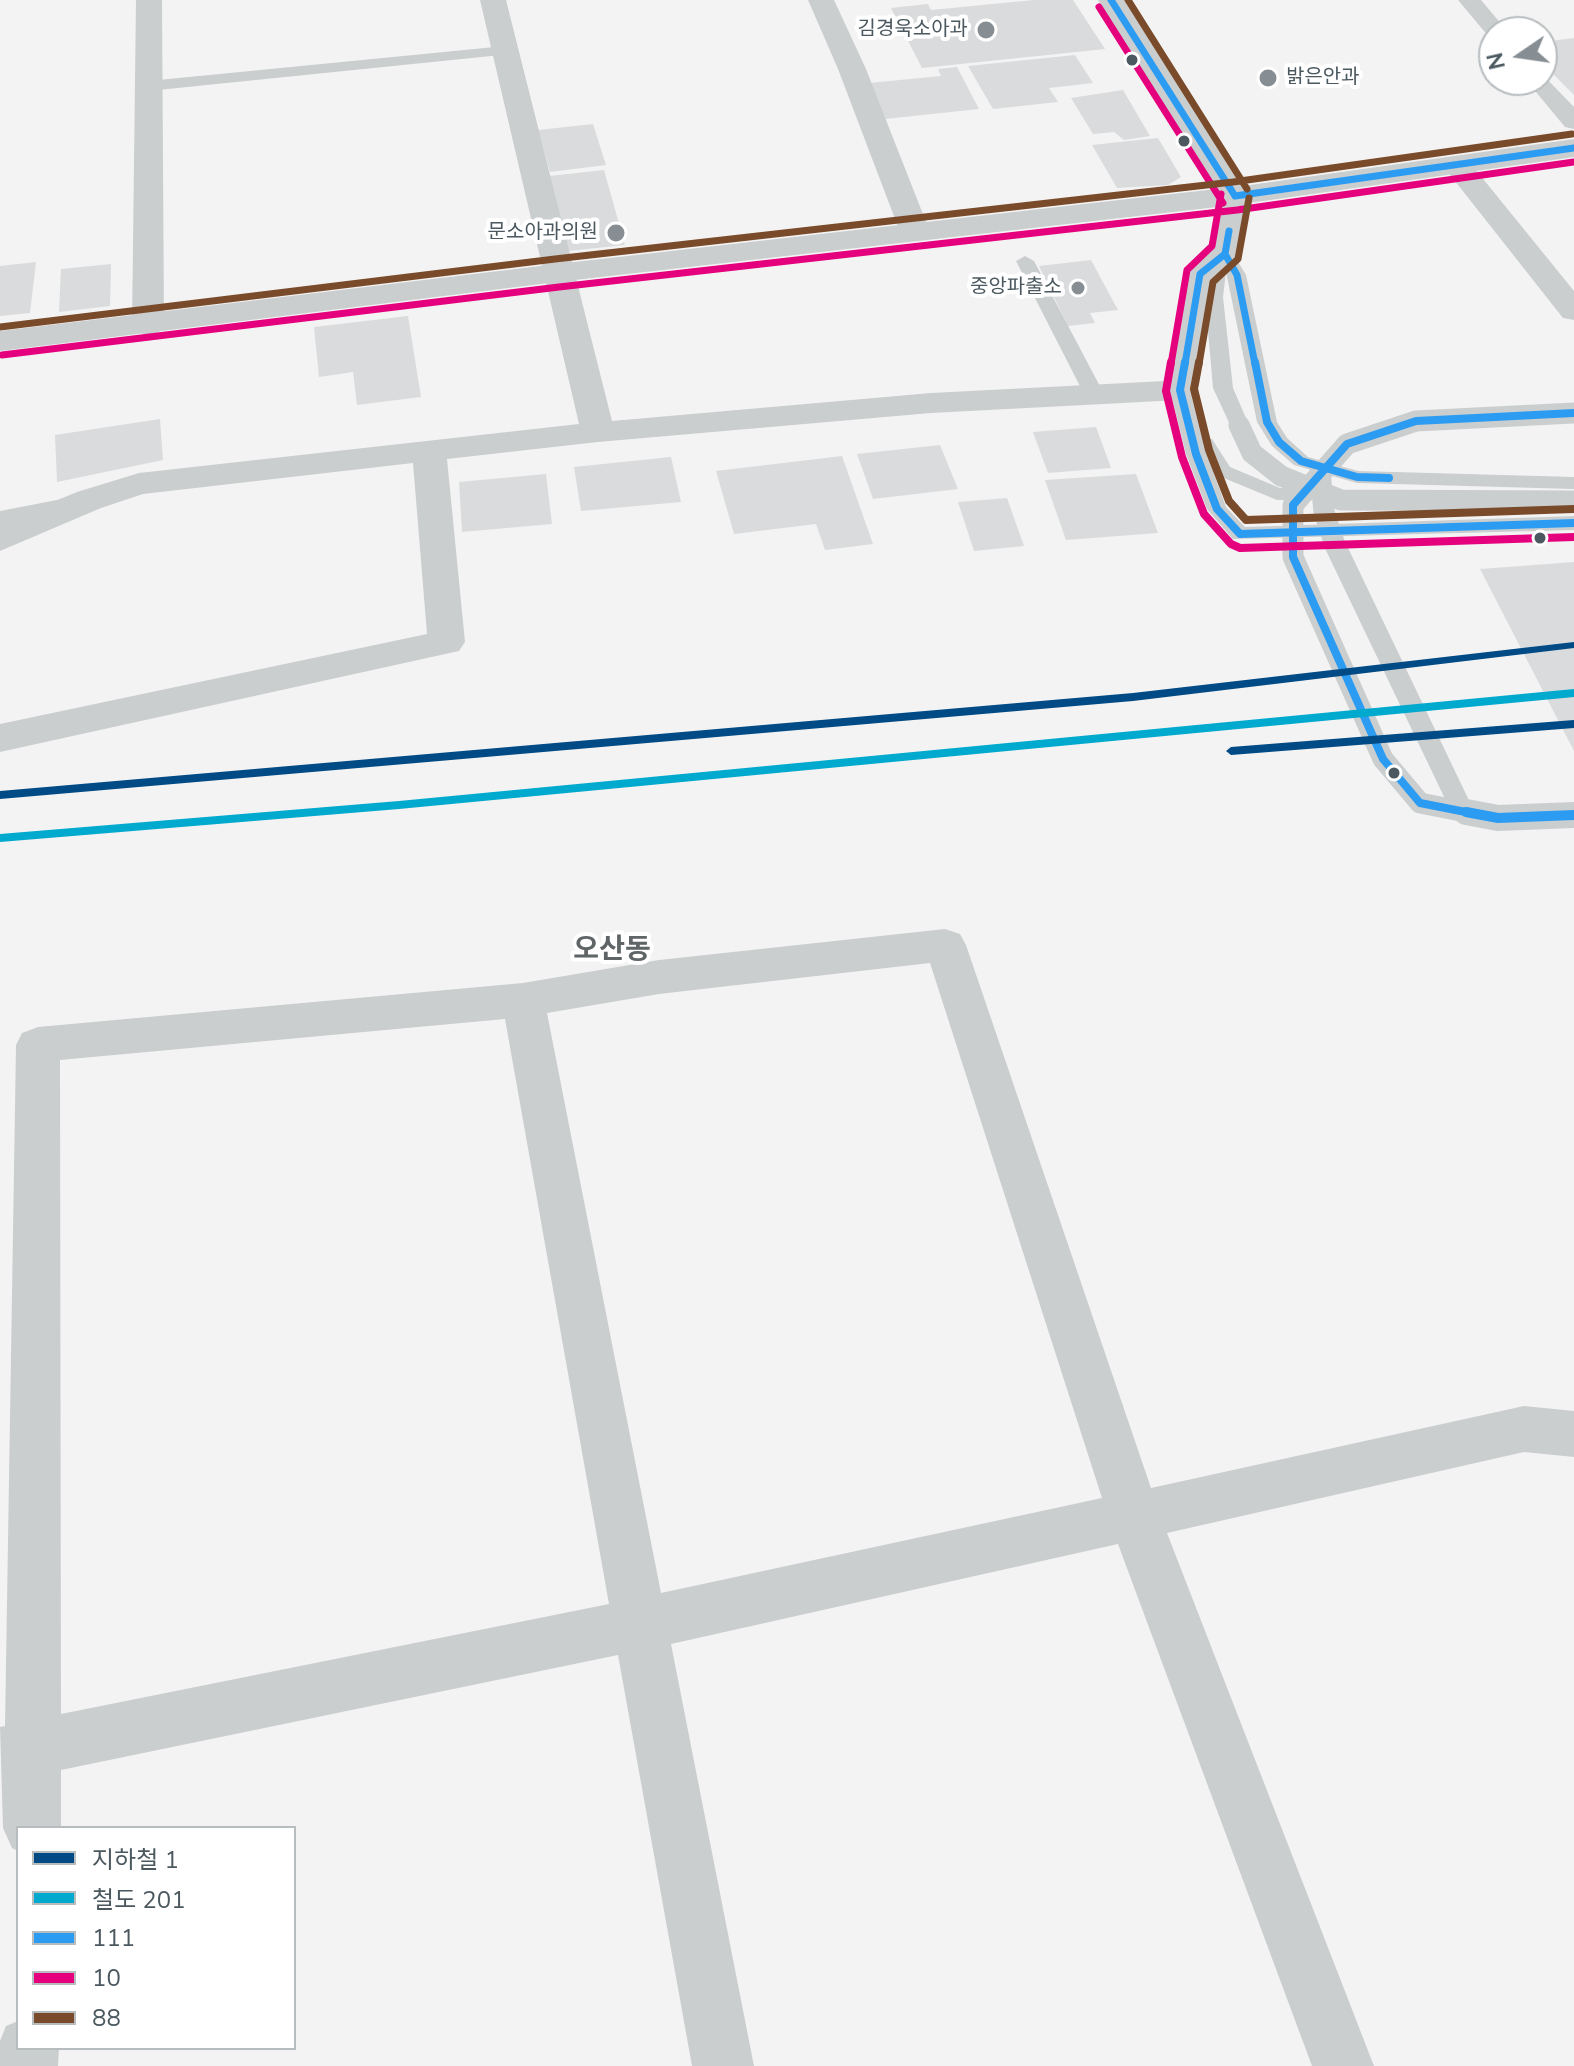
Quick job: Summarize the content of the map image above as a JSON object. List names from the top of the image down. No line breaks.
{"districts":["오산동"],"places":["김경욱소아과","밝은안과","문소아과의원","중앙파출소"],"lines":["transit line 111","transit line 88","transit line 10","metro line 1","rail line 201"],"legend":["지하철 1","철도 201","111","10","88"],"north":"left"}
